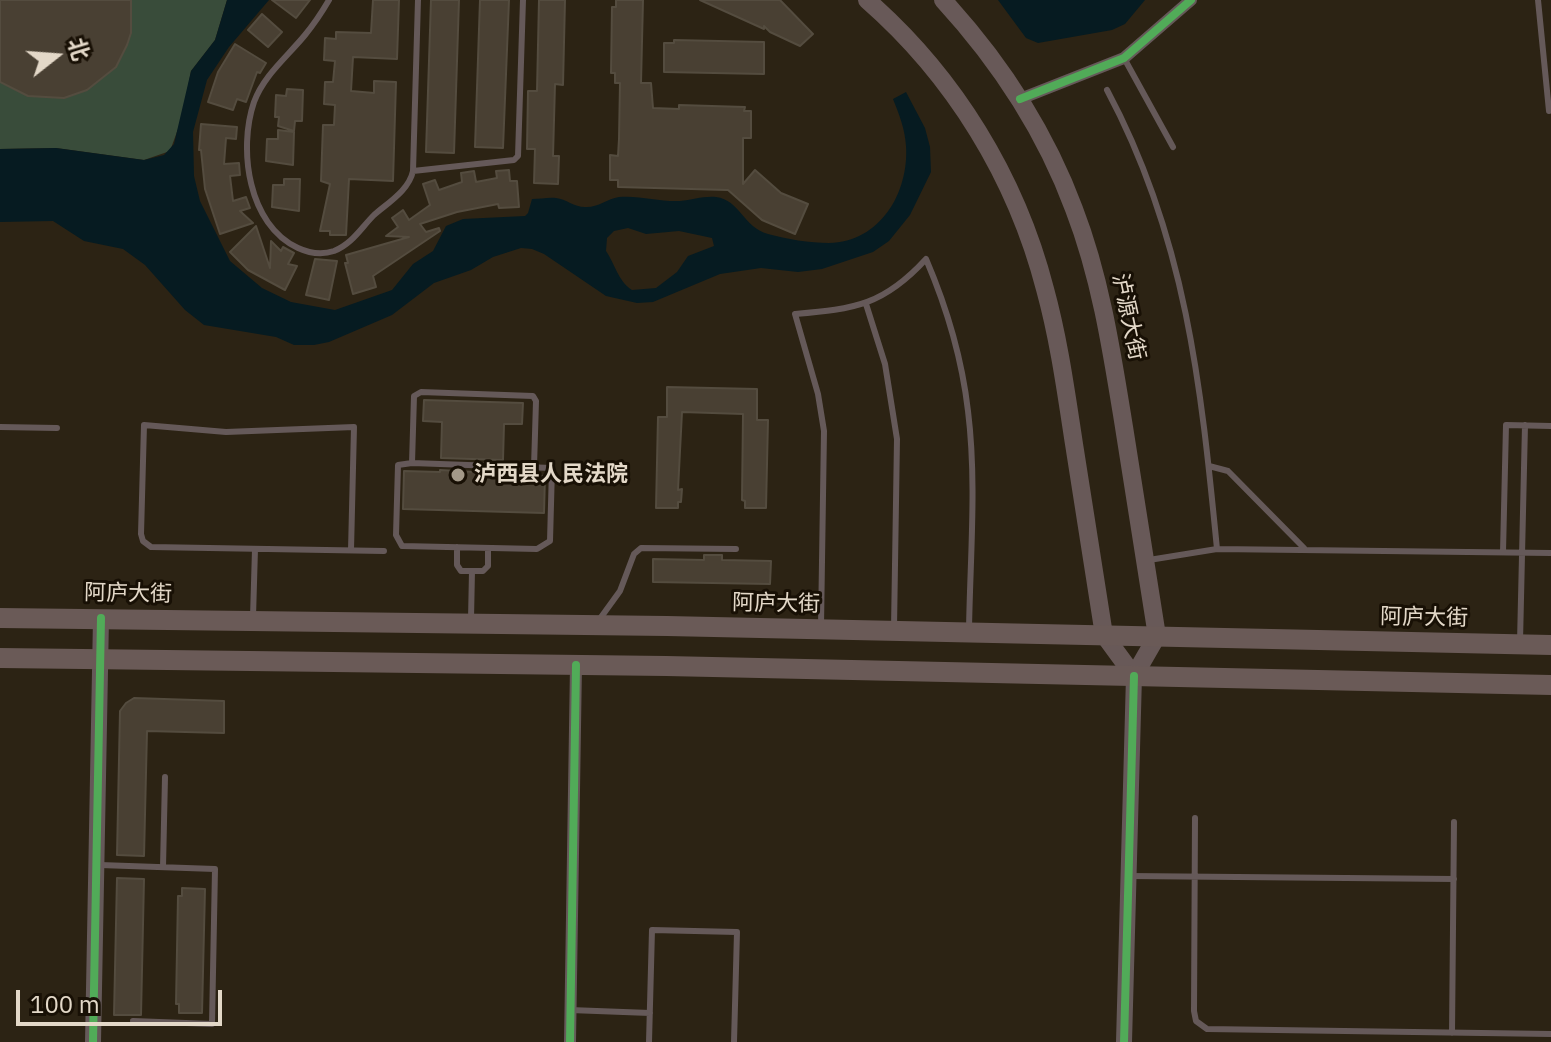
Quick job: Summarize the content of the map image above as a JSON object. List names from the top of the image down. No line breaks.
{"streets":{"highway":["阿庐大街"],"main road":["泸源大街"]},"crossings":[["泸源大街","阿庐大街"]],"places":["泸西县人民法院"],"scale_bar":"100 m","north":"right"}
